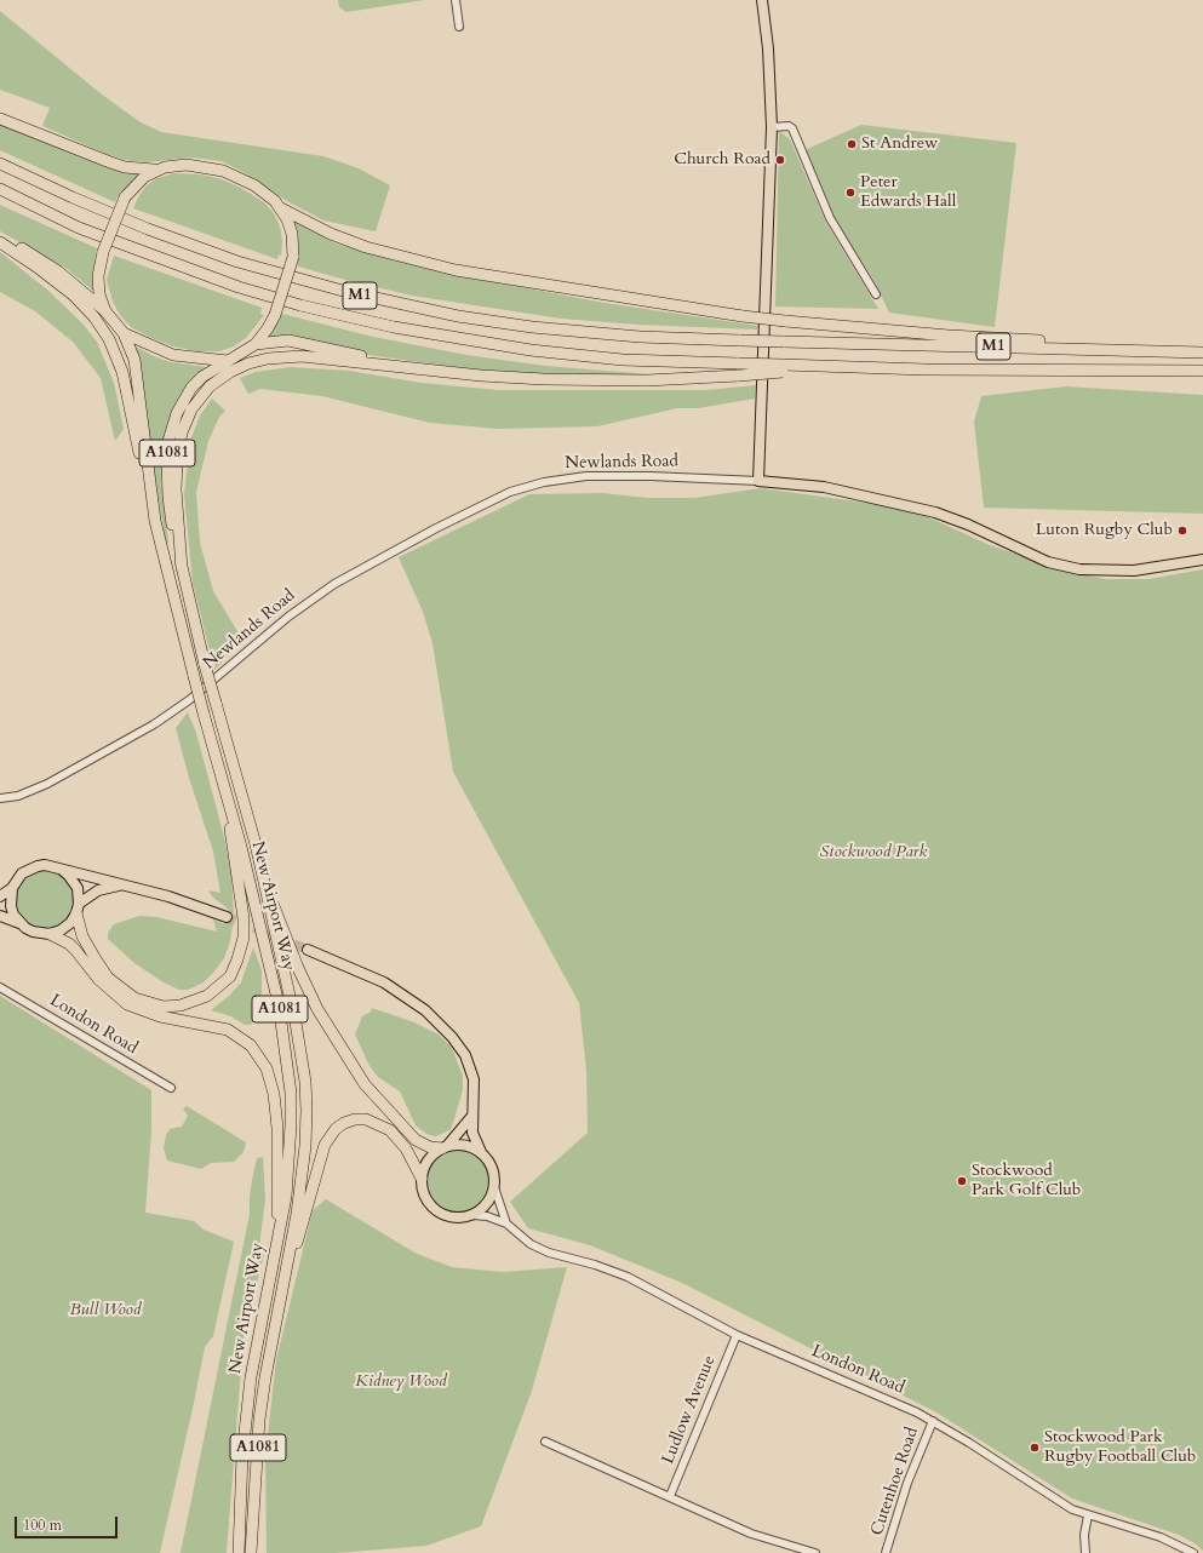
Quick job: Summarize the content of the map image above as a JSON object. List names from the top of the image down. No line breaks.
{"streets":{"highway":["M1","A1081","New Airport Way"],"main road":["Newlands Road"],"street":["London Road","Ludlow Avenue","Cutenhoe Road"]},"crossings":[["A1081","New Airport Way"],["A1081","London Road"],["London Road","Ludlow Avenue"],["London Road","Cutenhoe Road"]],"parks":["Stockwood Park","Bull Wood","Kidney Wood"],"places":["St Andrew","Church Road","Peter Edwards Hall","Luton Rugby Club","Stockwood Park Golf Club","Stockwood Park Rugby Football Club"],"scale_bar":"100 m"}
